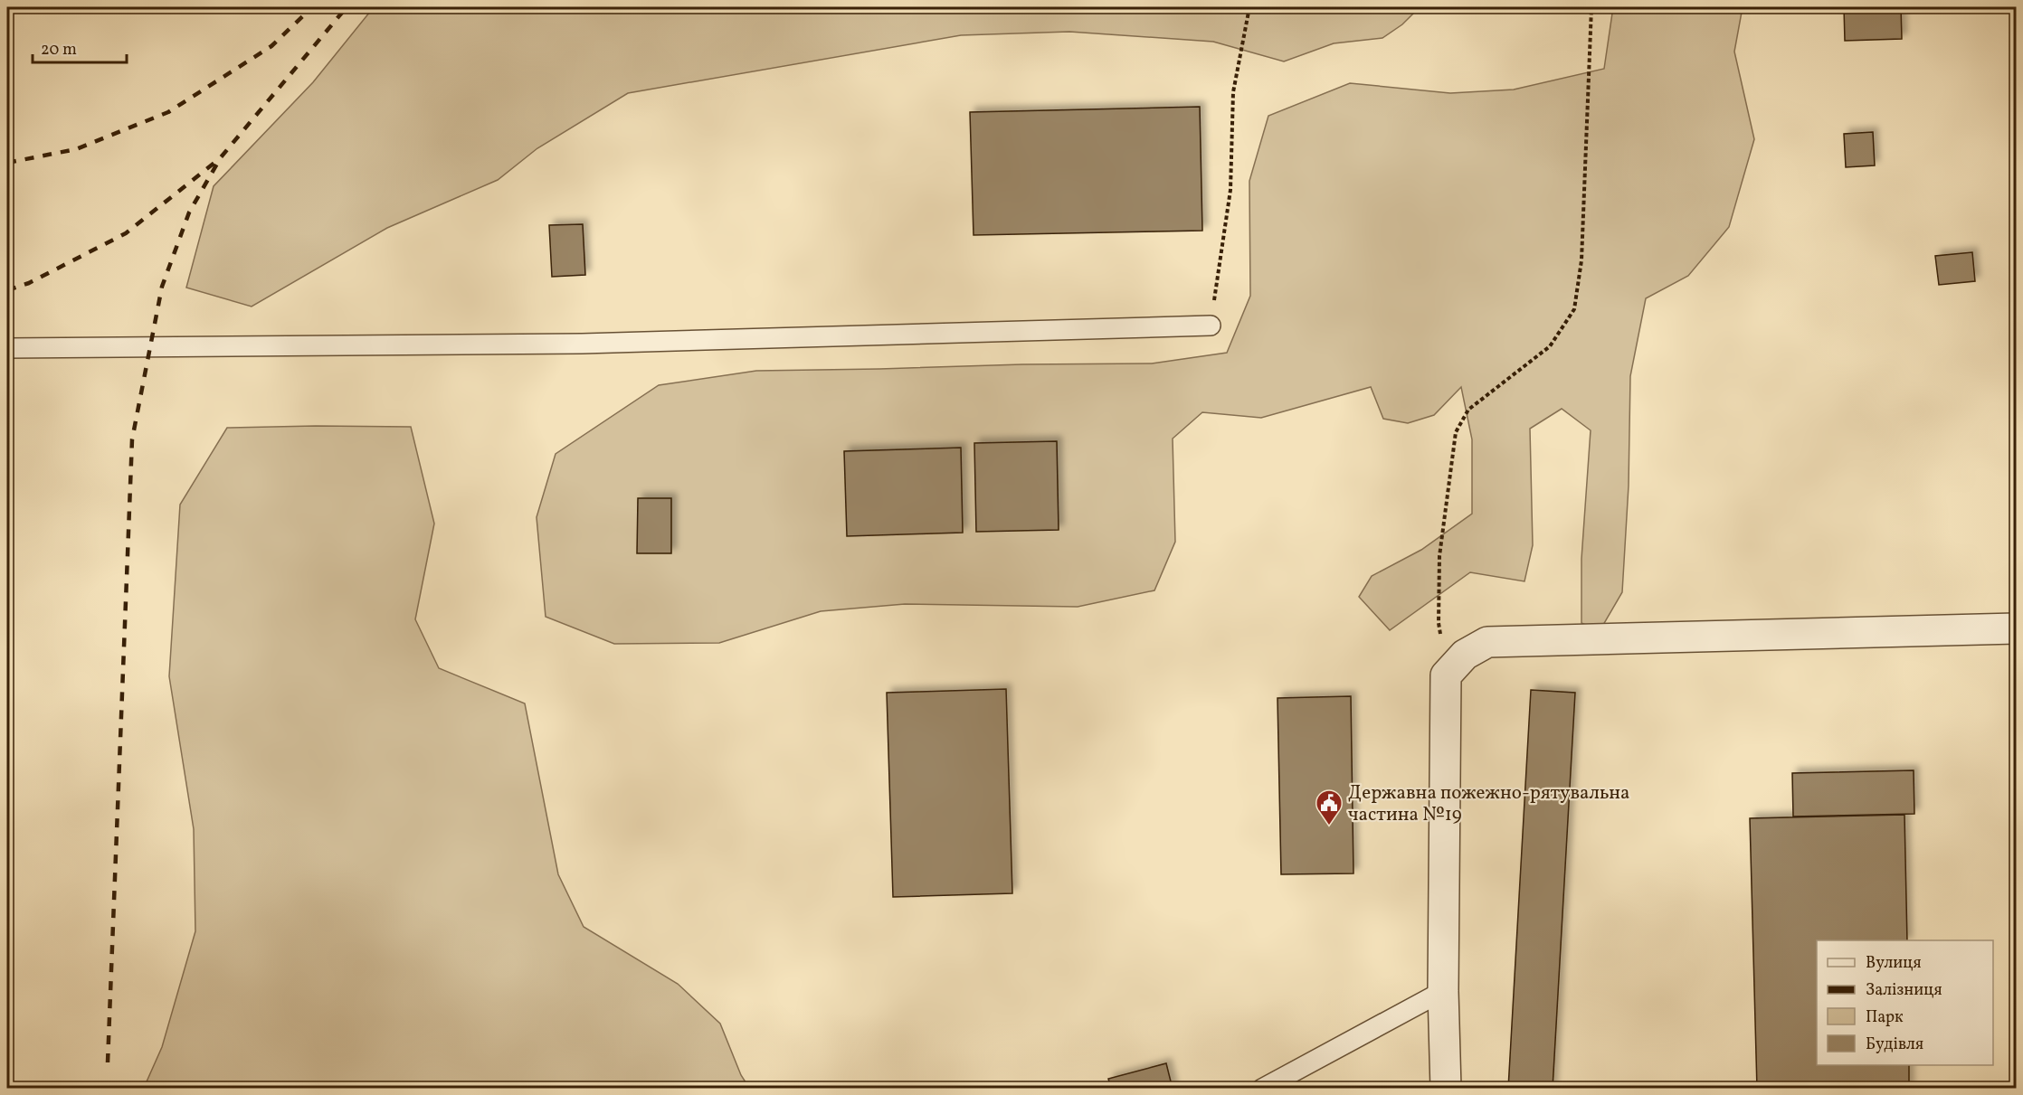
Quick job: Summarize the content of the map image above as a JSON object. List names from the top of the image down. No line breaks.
{"places":{"public building":["Державна пожежно-рятувальна частина №19"]},"legend":["Вулиця","Залізниця","Парк","Будівля"],"scale_bar":"20 m"}
